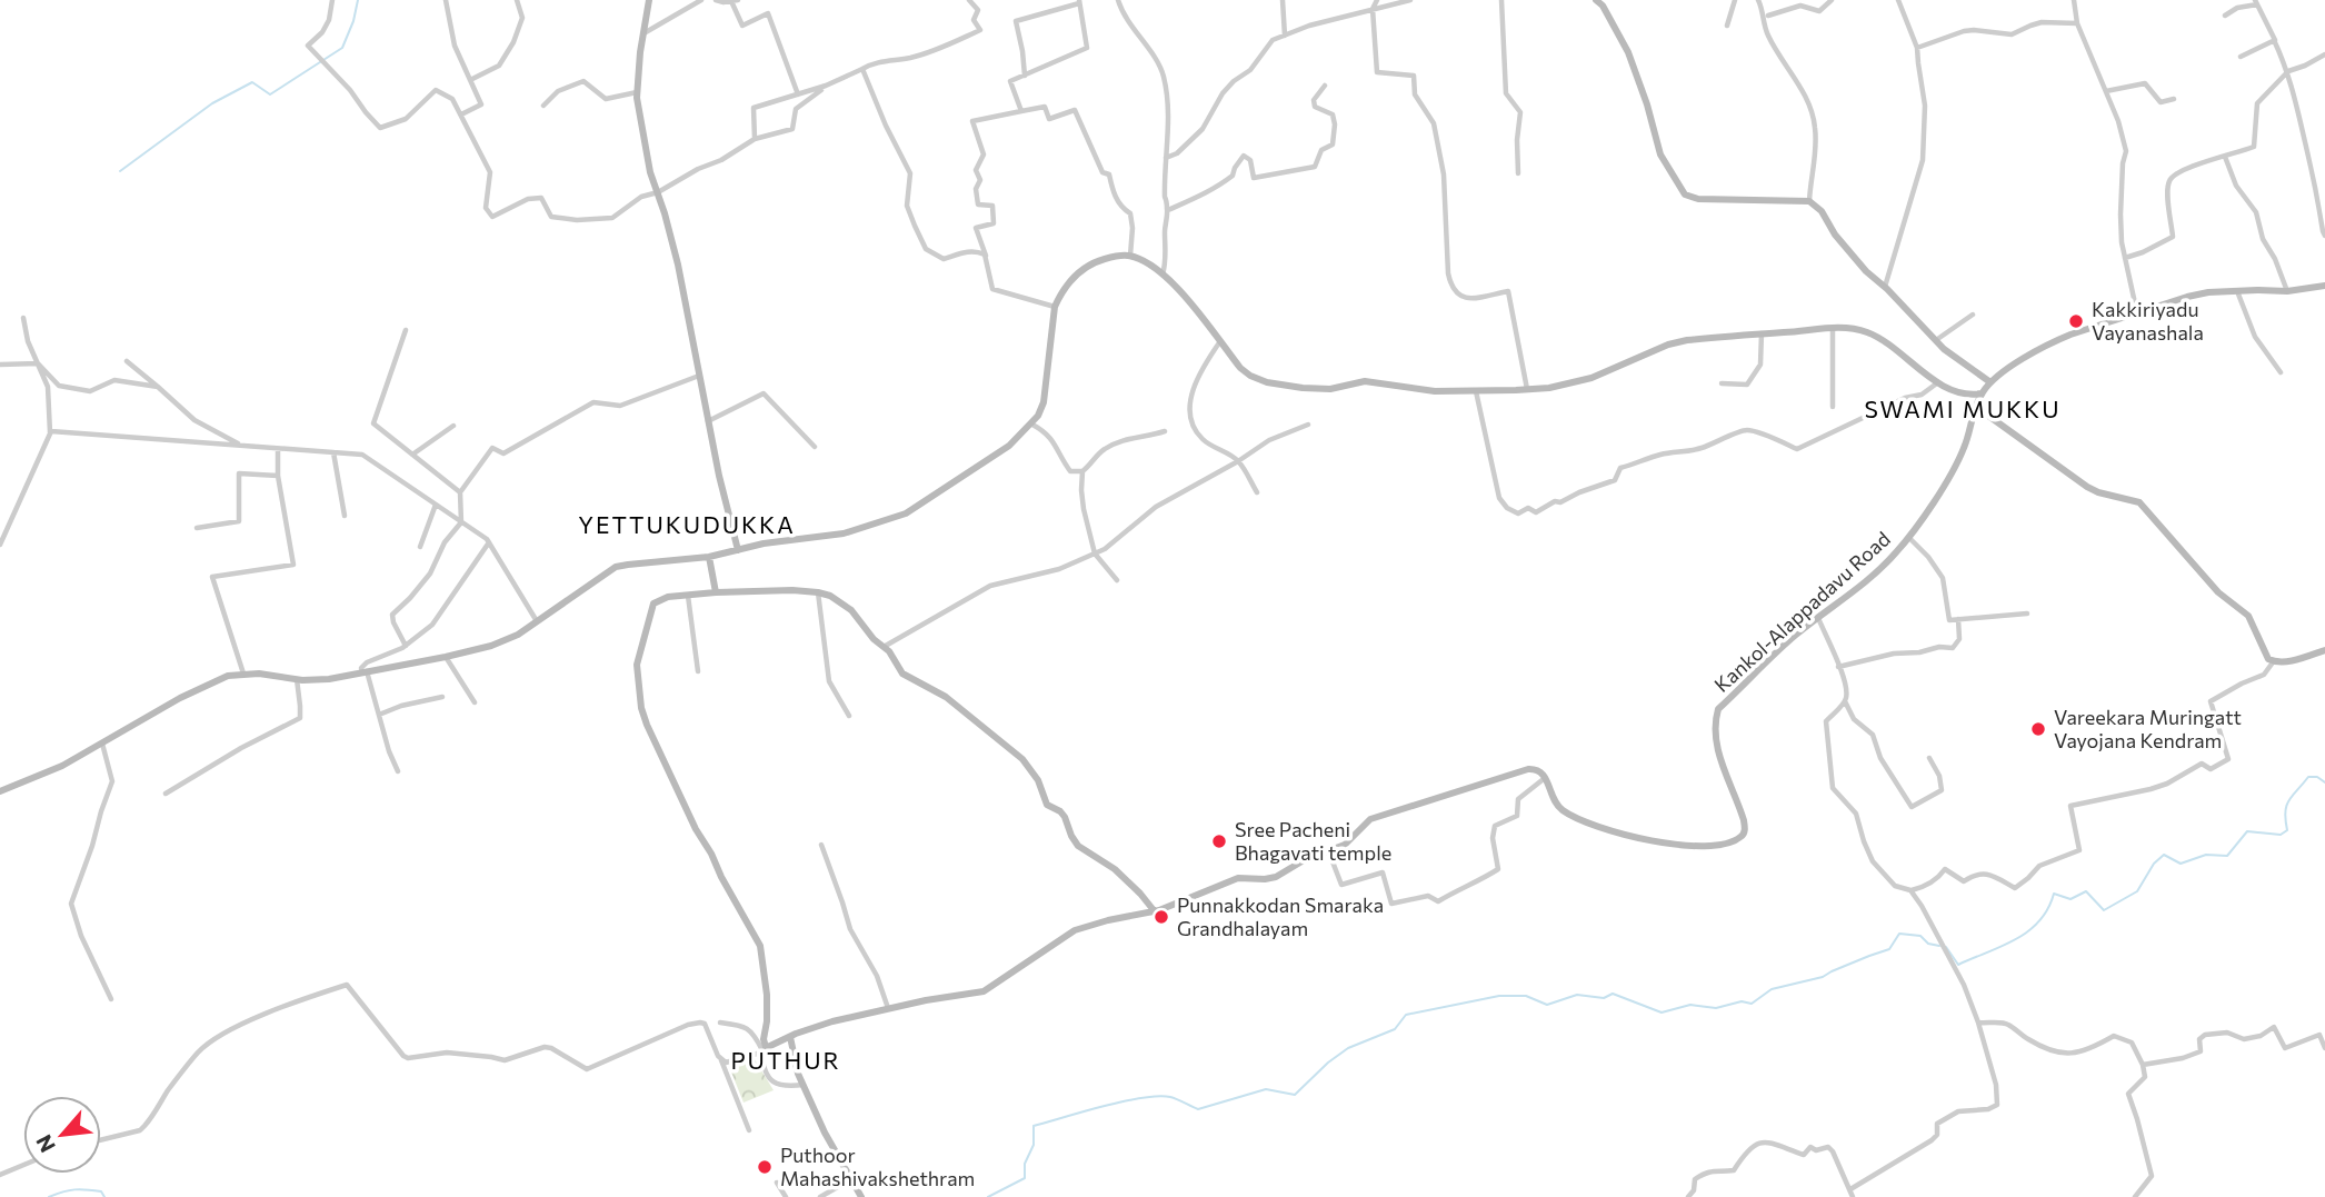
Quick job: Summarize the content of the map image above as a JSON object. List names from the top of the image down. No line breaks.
{"streets":{"main road":["Kankol-Alappadavu Road"]},"districts":["SWAMI MUKKU","YETTUKUDUKKA","PUTHUR"],"places":["Kakkiriyadu Vayanashala","Vareekara Muringatt Vayojana Kendram","Sree Pacheni Bhagavati temple","Punnakkodan Smaraka Grandhalayam","Puthoor Mahashivakshethram"],"north":"bottom left"}
